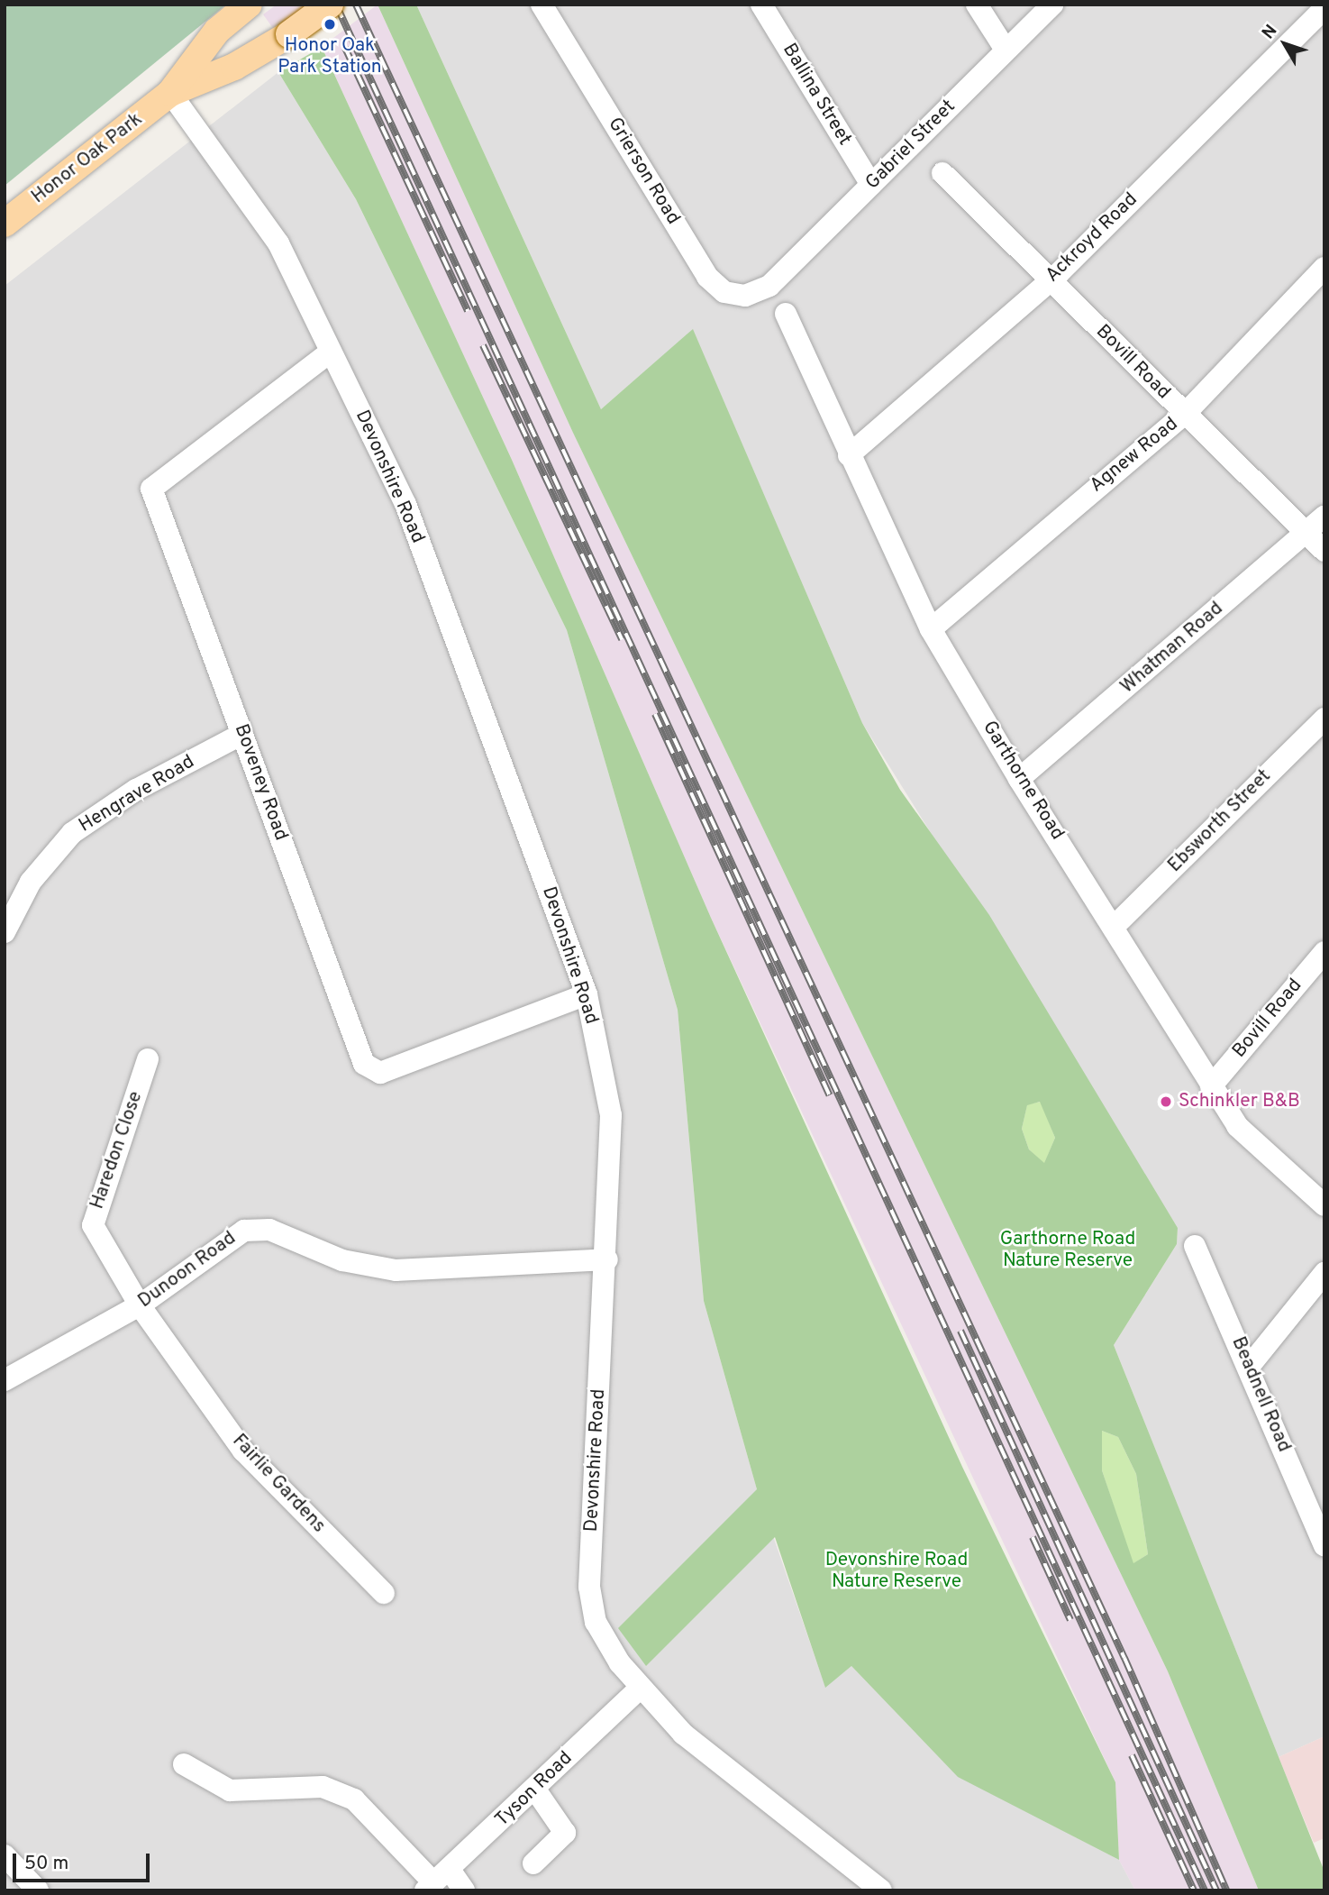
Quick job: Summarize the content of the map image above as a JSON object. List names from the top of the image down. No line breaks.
{"streets":{"main road":["Honor Oak Park"],"street":["Ballina Street","Gabriel Street","Grierson Road","Ackroyd Road","Bovill Road","Agnew Road","Devonshire Road","Whatman Road","Garthorne Road","Boveney Road","Hengrave Road","Ebsworth Street","Haredon Close","Dunoon Road","Beadnell Road","Fairlie Gardens","Tyson Road"]},"crossings":[["Ballina Street","Gabriel Street"],["Gabriel Street","Grierson Road"],["Honor Oak Park","Devonshire Road"],["Ackroyd Road","Bovill Road"],["Ackroyd Road","Garthorne Road"],["Bovill Road","Agnew Road"],["Bovill Road","Whatman Road"],["Bovill Road","Garthorne Road"],["Agnew Road","Garthorne Road"],["Devonshire Road","Boveney Road"],["Devonshire Road","Dunoon Road"],["Devonshire Road","Tyson Road"],["Whatman Road","Garthorne Road"],["Garthorne Road","Ebsworth Street"],["Boveney Road","Hengrave Road"],["Haredon Close","Dunoon Road"],["Haredon Close","Fairlie Gardens"],["Dunoon Road","Fairlie Gardens"]],"parks":["Garthorne Road Nature Reserve","Devonshire Road Nature Reserve"],"places":["Honor Oak Park Station","Schinkler B&B"],"scale_bar":"50 m","north":"top left"}
